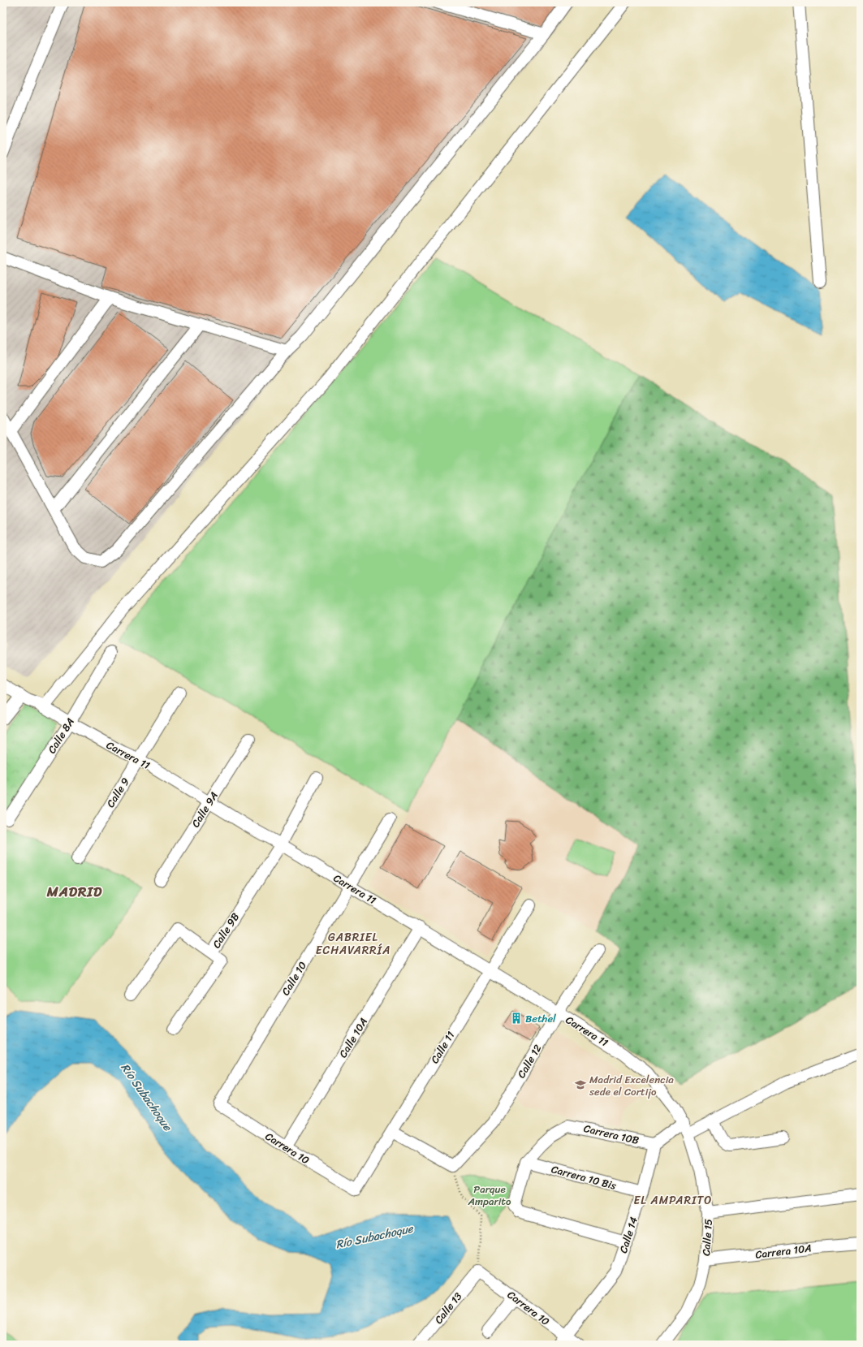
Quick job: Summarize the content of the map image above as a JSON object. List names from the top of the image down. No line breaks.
{"streets":{"street":["Calle 8A","Carrera 11","Calle 9","Calle 9A","Calle 9B","Calle 10","Calle 10A","Calle 11","Calle 12","Carrera 10B","Carrera 10","Carrera 10 Bis","Calle 14","Calle 15","Carrera 10A","Calle 13"]},"crossings":[["Calle 8A","Carrera 11"],["Carrera 11","Calle 9"],["Carrera 11","Calle 9A"],["Carrera 11","Calle 9B"],["Carrera 11","Calle 10"],["Carrera 11","Calle 10A"],["Carrera 11","Calle 11"],["Carrera 11","Calle 12"],["Carrera 11","Calle 15"],["Calle 10","Carrera 10"],["Calle 10A","Carrera 10"],["Calle 11","Carrera 10"],["Carrera 10B","Carrera 10 Bis"],["Carrera 10B","Calle 14"],["Carrera 10","Calle 14"],["Carrera 10","Calle 13"],["Carrera 10 Bis","Calle 14"],["Calle 15","Carrera 10A"]],"districts":["MADRID","GABRIEL ECHAVARRÍA","EL AMPARITO"],"water":["Río Subachoque"],"parks":["Parque Amparito"],"places":{"building":["Bethel"],"school or university":["Madrid Excelencia sede el Cortijo"]}}
